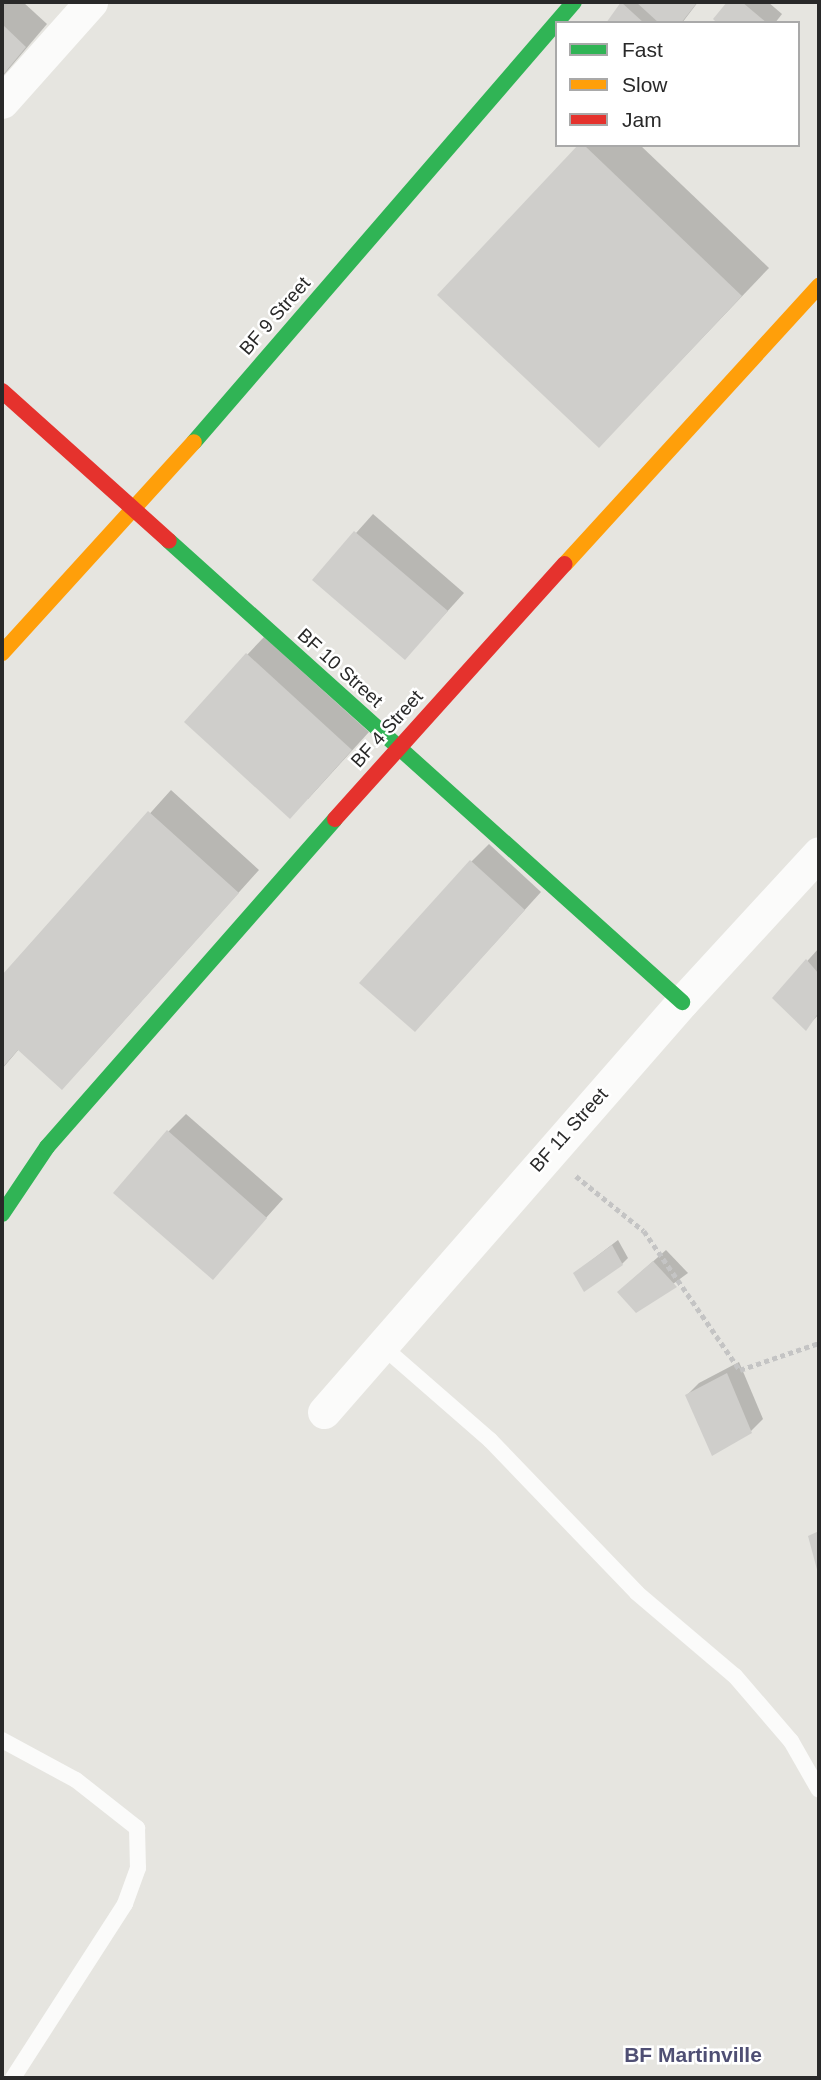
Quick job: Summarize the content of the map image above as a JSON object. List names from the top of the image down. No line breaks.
{"streets":{"street":["BF 9 Street","BF 10 Street","BF 4 Street","BF 11 Street"]},"crossings":[["BF 9 Street","BF 10 Street"],["BF 10 Street","BF 4 Street"],["BF 10 Street","BF 11 Street"]],"districts":["BF Martinville"],"legend":["Fast","Slow","Jam"]}
